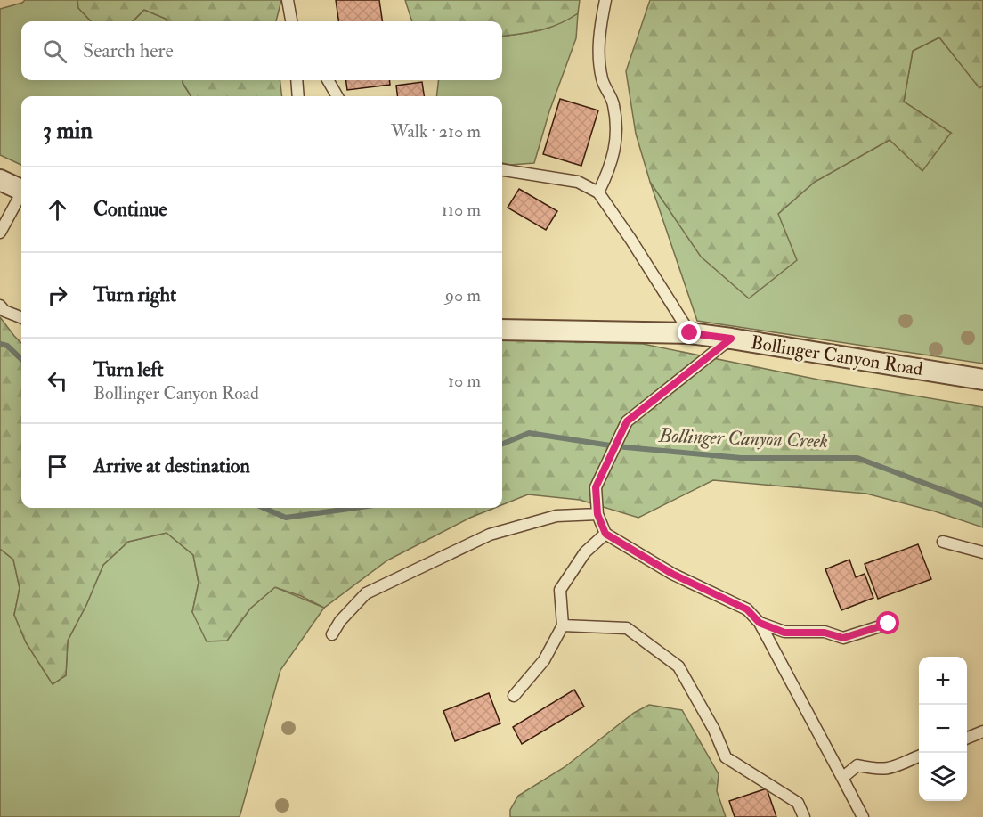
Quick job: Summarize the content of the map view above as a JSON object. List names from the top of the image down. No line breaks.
{"streets":{"street":["Bollinger Canyon Road"]},"water":["Bollinger Canyon Creek"],"page":{"search":"Search here","heading":["3 min","Walk · 210 m"],"list":[["Continue","110 m"],["Turn right","90 m"],["Turn left","Bollinger Canyon Road","10 m"],"Arrive at destination"],"map_buttons":["+","−"]}}
